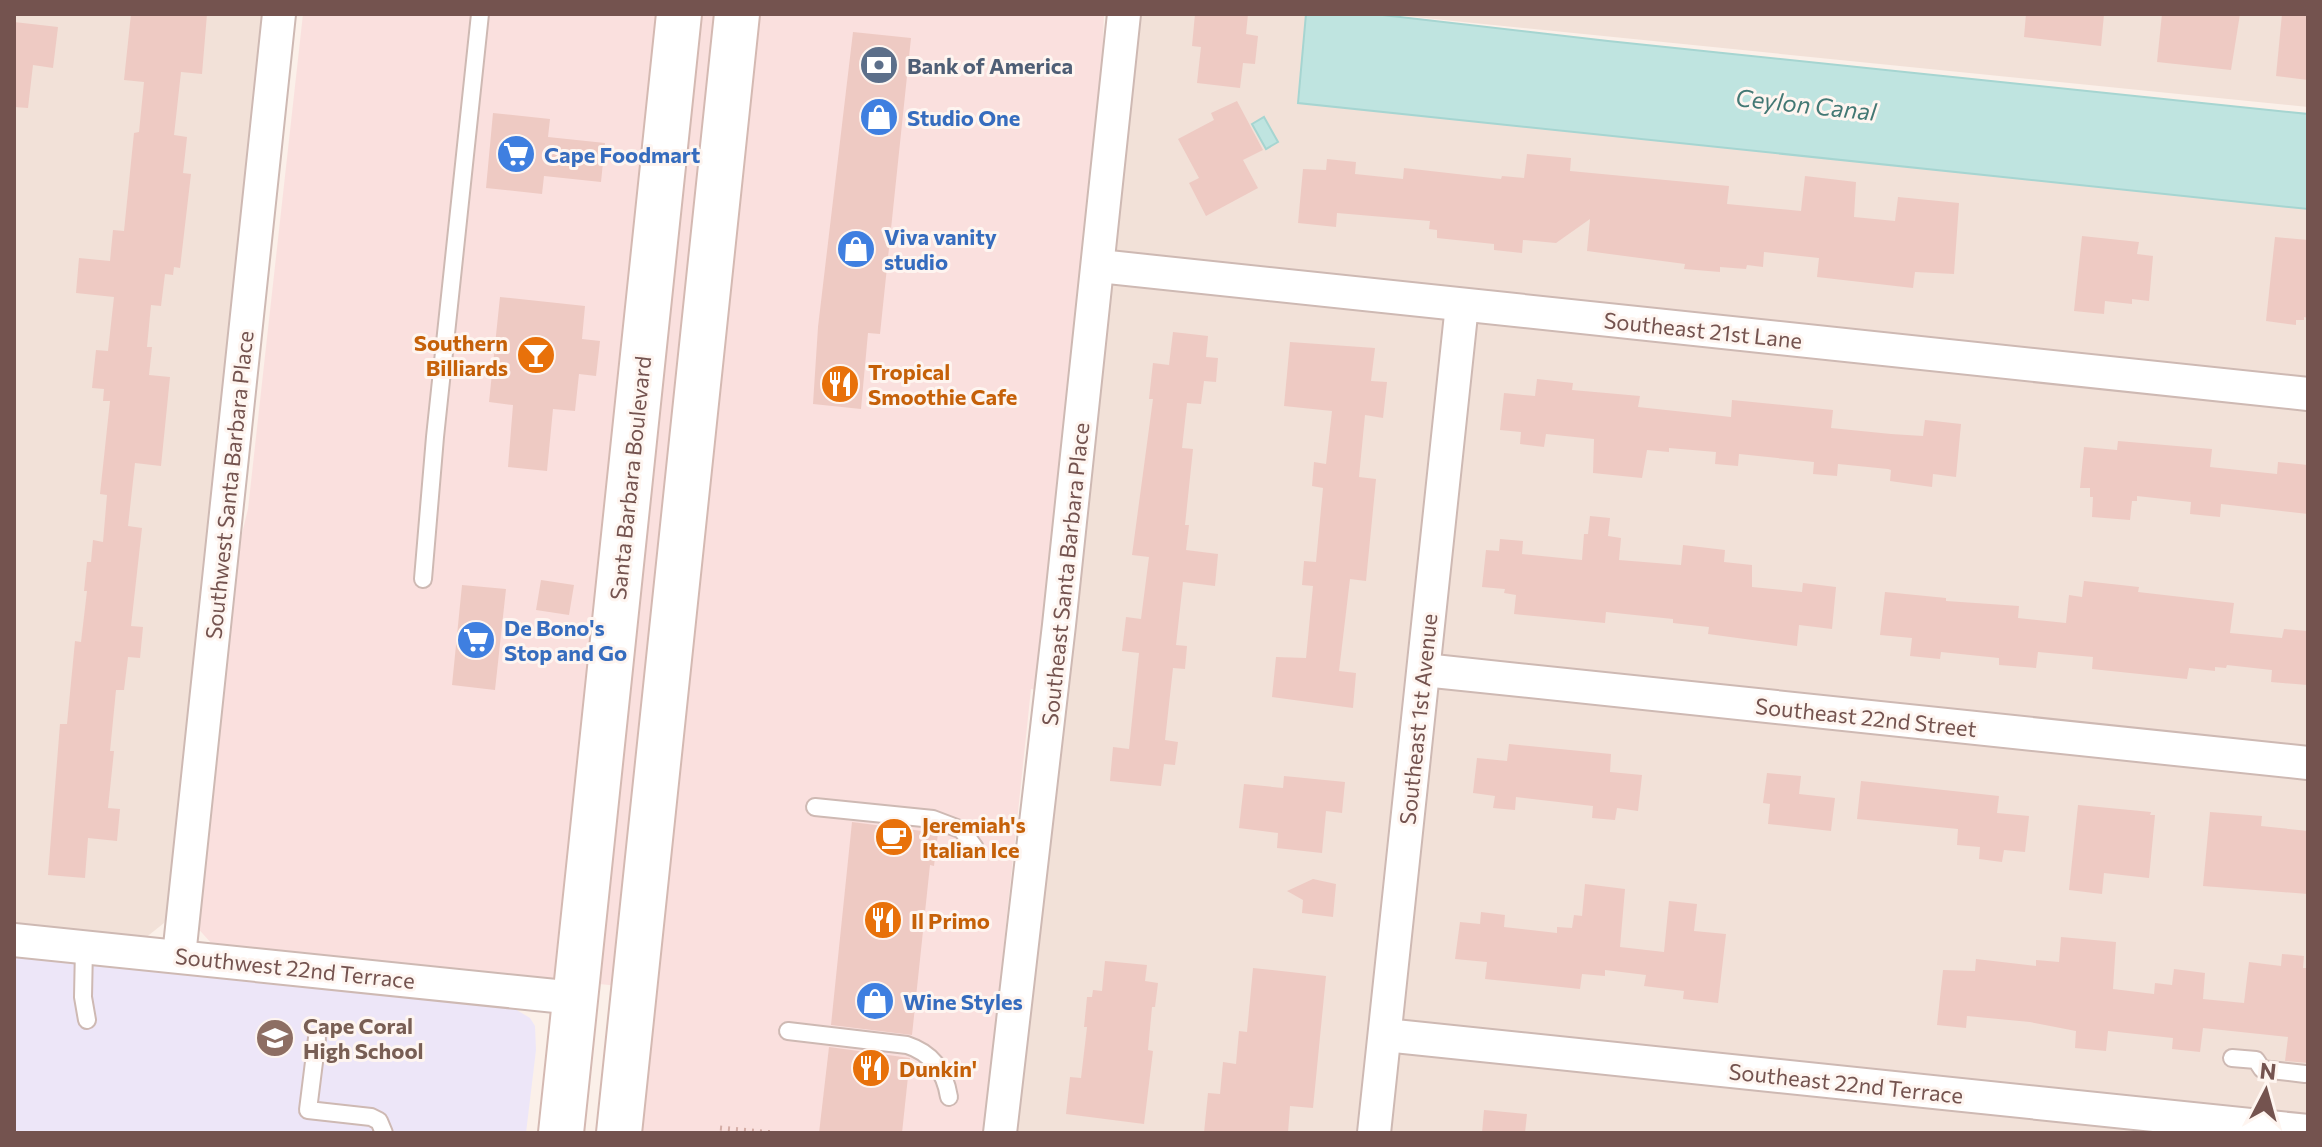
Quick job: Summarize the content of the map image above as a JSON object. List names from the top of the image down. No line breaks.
{"streets":{"main road":["Santa Barbara Boulevard"],"street":["Southeast 21st Lane","Southwest Santa Barbara Place","Southeast Santa Barbara Place","Southeast 22nd Street","Southeast 1st Avenue","Southwest 22nd Terrace","Southeast 22nd Terrace"]},"crossings":[["Southeast 21st Lane","Southeast Santa Barbara Place"],["Southeast 21st Lane","Southeast 1st Avenue"],["Santa Barbara Boulevard","Southwest 22nd Terrace"],["Southwest Santa Barbara Place","Southwest 22nd Terrace"],["Southeast 22nd Street","Southeast 1st Avenue"],["Southeast 1st Avenue","Southeast 22nd Terrace"]],"water":["Ceylon Canal"],"places":{"bank":["Bank of America"],"shop":["Studio One","Viva vanity studio","Wine Styles"],"supermarket":["Cape Foodmart","De Bono's Stop and Go"],"bar":["Southern Billiards"],"restaurant":["Tropical Smoothie Cafe","Il Primo","Dunkin'"],"cafe":["Jeremiah's Italian Ice"],"school or university":["Cape Coral High School"]},"north":"top"}
